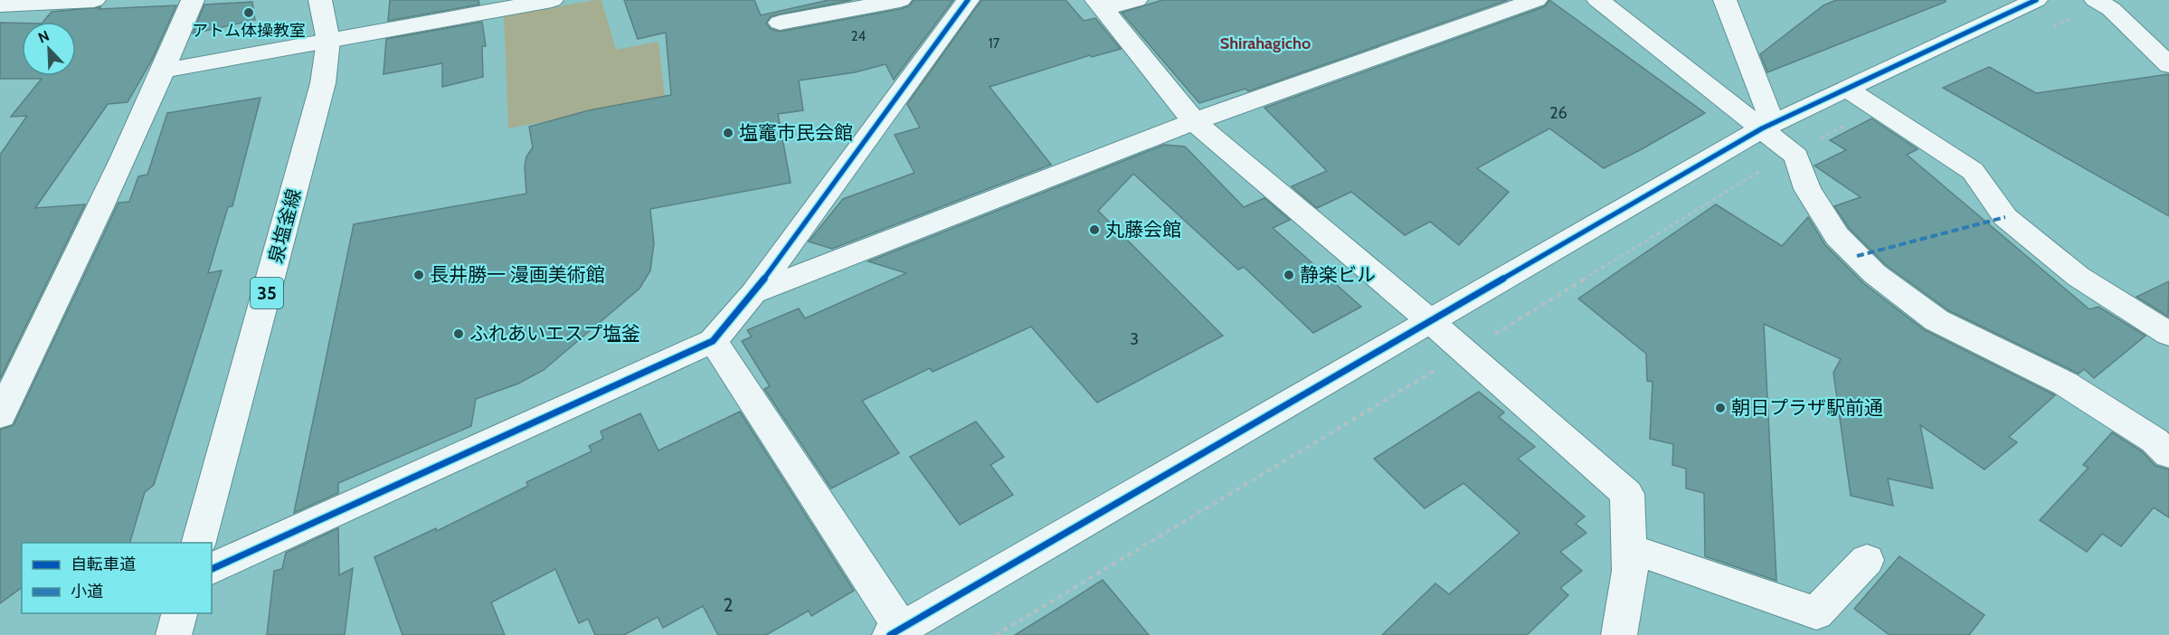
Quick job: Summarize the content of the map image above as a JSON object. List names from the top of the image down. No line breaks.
{"streets":{"street":["泉塩釜線","35"]},"districts":["Shirahagicho"],"places":["アトム体操教室","塩竈市民会館","丸藤会館","長井勝一 漫画美術館","静楽ビル","ふれあいエスプ塩釜","朝日プラザ駅前通"],"house_numbers":["24","17","26","3","2"],"legend":["自転車道","小道"],"north":"top left"}
